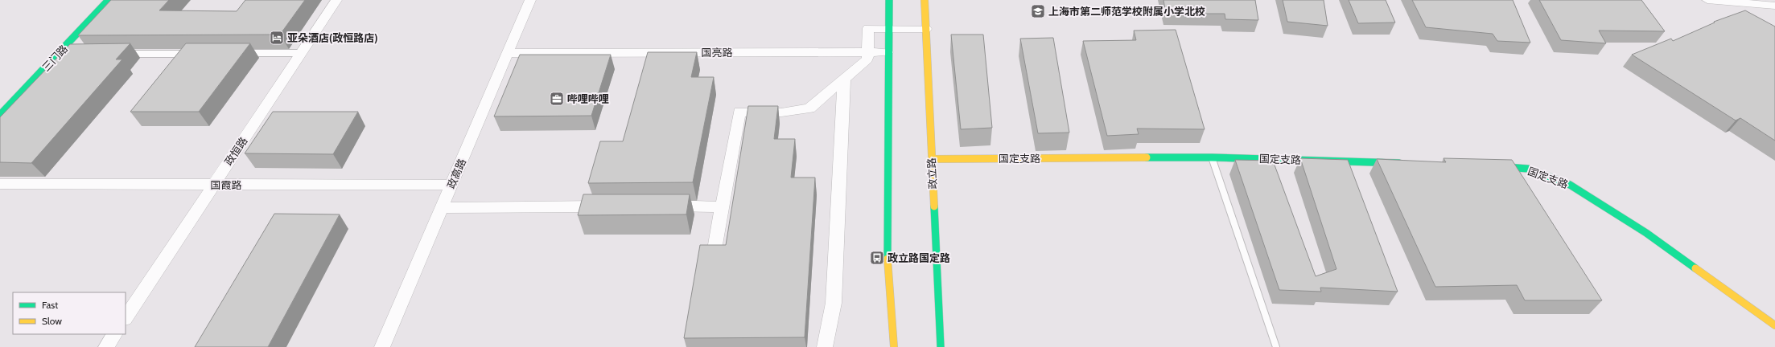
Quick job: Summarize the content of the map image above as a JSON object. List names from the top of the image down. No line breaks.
{"streets":{"main road":["三门路","国定支路","政立路"],"street":["国亮路","政恒路","政高路","国霞路"]},"crossings":[["国亮路","政高路"],["政恒路","国霞路"],["国定支路","政立路"],["政高路","国霞路"]],"places":{"school or university":["上海市第二师范学校附属小学北校"],"hotel":["亚朵酒店(政恒路店)"],"office":["哔哩哔哩"],"bus stop":["政立路国定路"]},"legend":["Fast","Slow"]}
